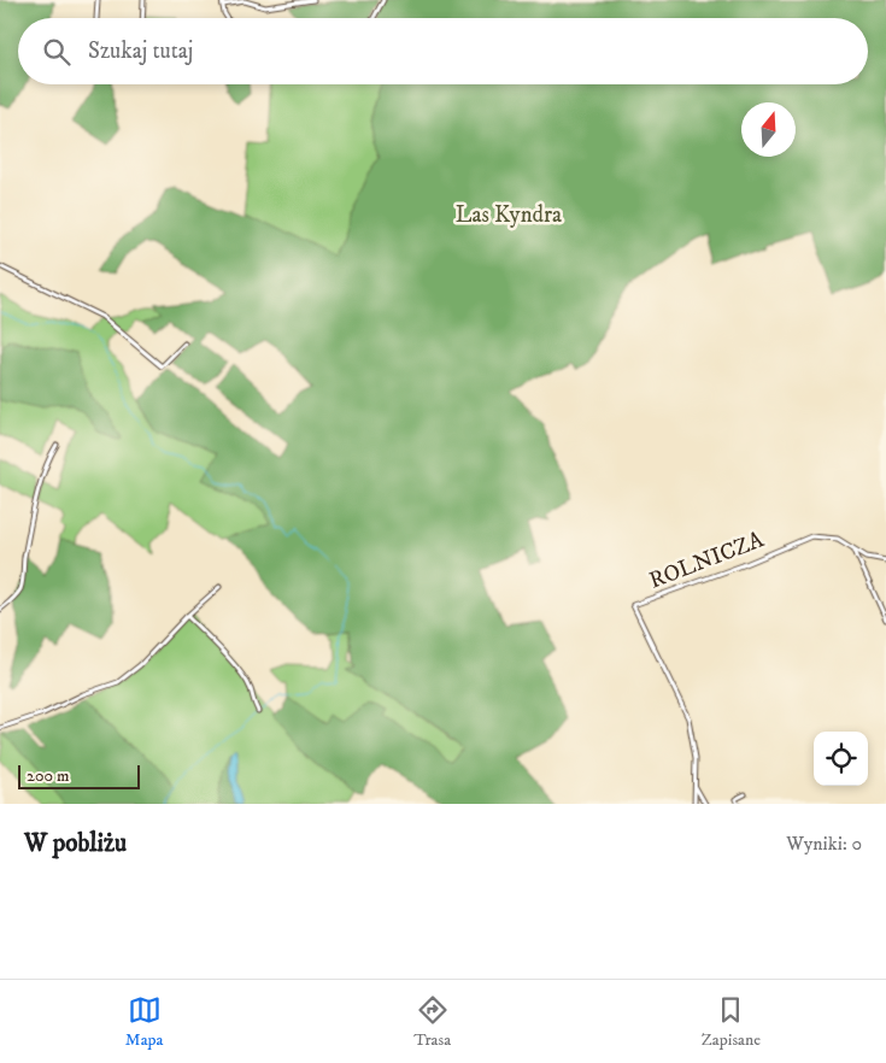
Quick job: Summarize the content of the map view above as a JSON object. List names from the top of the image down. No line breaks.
{"streets":{"street":["ROLNICZA"]},"parks":["Las Kyndra"],"scale_bar":"200 m","north":"top","page":{"search":"Szukaj tutaj","scale":"200 m","heading":["W pobliżu","Wyniki: 0"],"nav":["Mapa","Trasa","Zapisane"]}}
